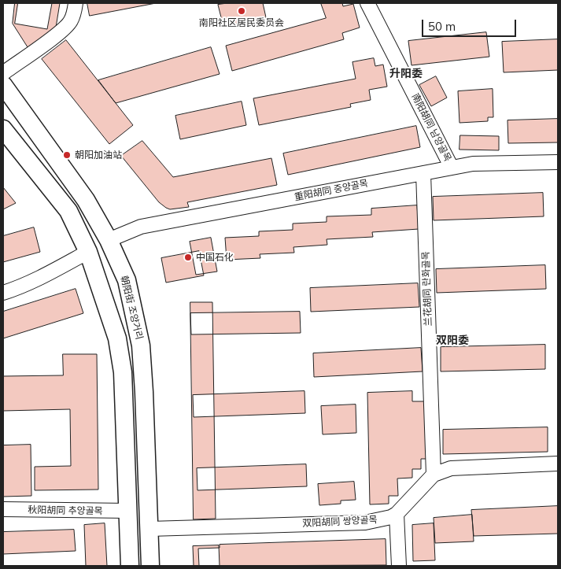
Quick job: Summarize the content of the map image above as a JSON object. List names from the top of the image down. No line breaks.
{"streets":{"main road":["朝阳街 조양거리"],"street":["南阳胡同 남양골목","重阳胡同 중양골목","兰花胡同 란화골목","秋阳胡同 추양골목","双阳胡同 쌍양골목"]},"crossings":[["南阳胡同 남양골목","重阳胡同 중양골목"],["重阳胡同 중양골목","兰花胡同 란화골목"],["重阳胡同 중양골목","朝阳街 조양거리"],["兰花胡同 란화골목","双阳胡同 쌍양골목"],["朝阳街 조양거리","双阳胡同 쌍양골목"]],"districts":["升阳委","双阳委"],"places":["南阳社区居民委员会","朝阳加油站","中国石化"],"scale_bar":"50 m"}
